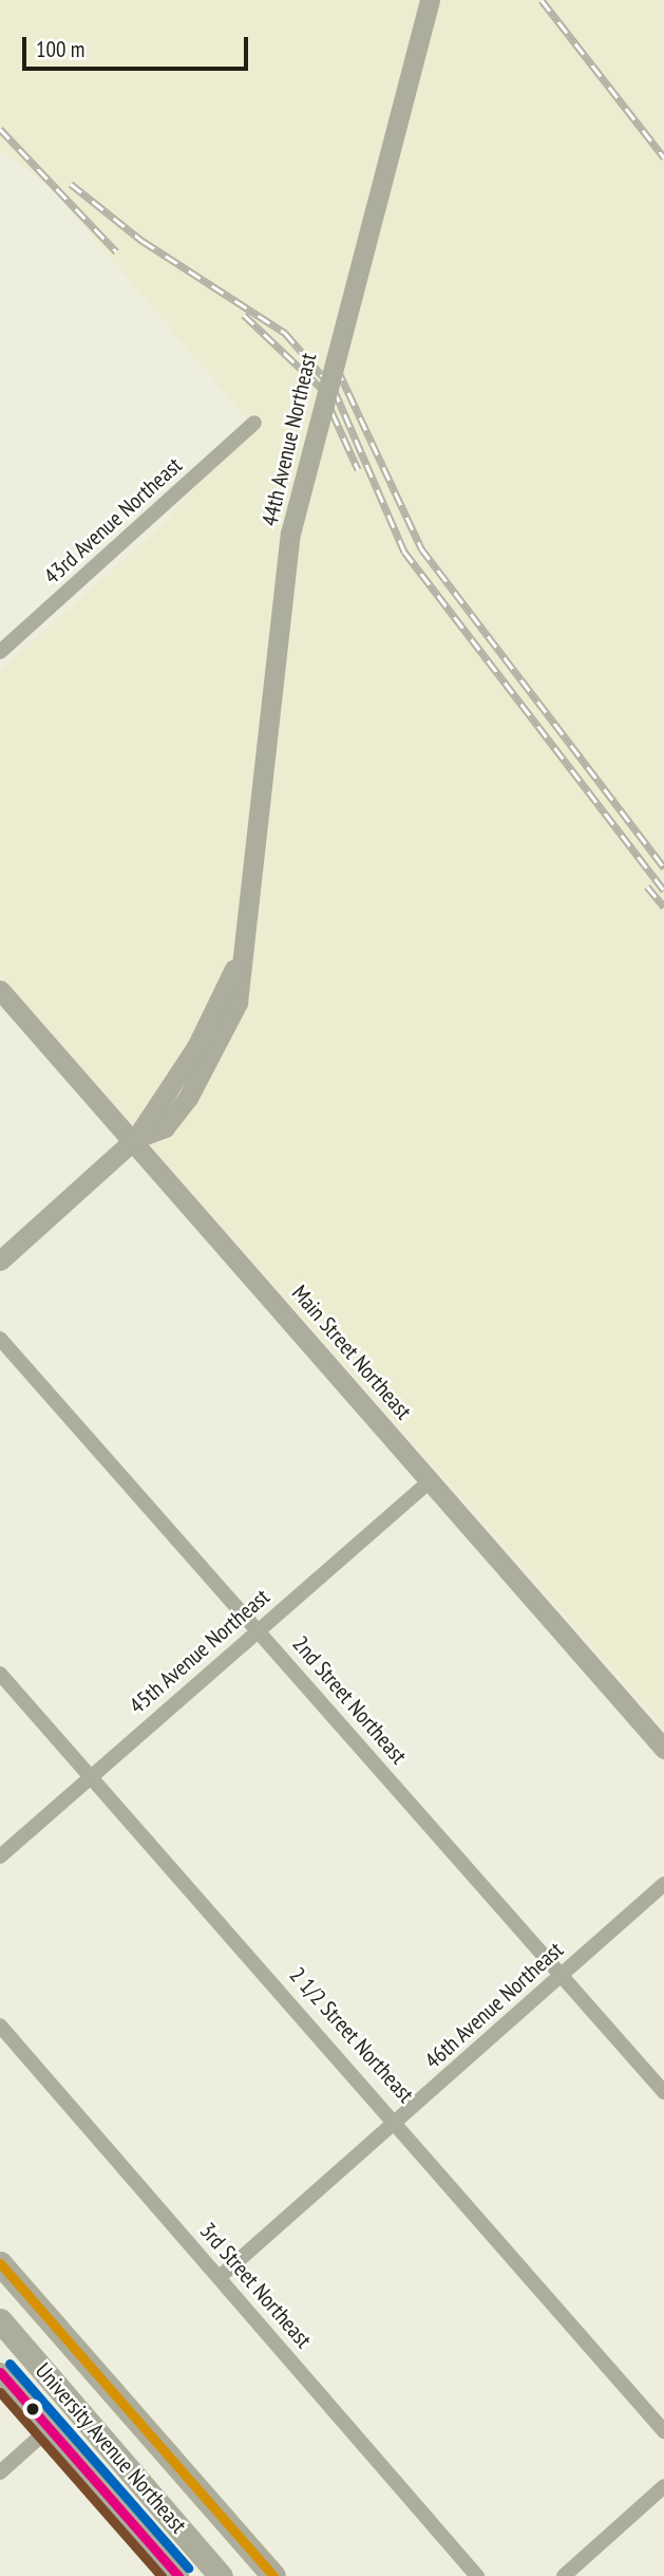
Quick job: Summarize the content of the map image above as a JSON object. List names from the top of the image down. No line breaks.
{"streets":{"main road":["University Avenue Northeast"],"street":["44th Avenue Northeast","43rd Avenue Northeast","Main Street Northeast","45th Avenue Northeast","2nd Street Northeast","46th Avenue Northeast","2 1/2 Street Northeast","3rd Street Northeast"]},"crossings":[["44th Avenue Northeast","Main Street Northeast"],["Main Street Northeast","45th Avenue Northeast"],["45th Avenue Northeast","2nd Street Northeast"],["45th Avenue Northeast","2 1/2 Street Northeast"],["2nd Street Northeast","46th Avenue Northeast"],["46th Avenue Northeast","2 1/2 Street Northeast"],["46th Avenue Northeast","3rd Street Northeast"]],"scale_bar":"100 m"}
